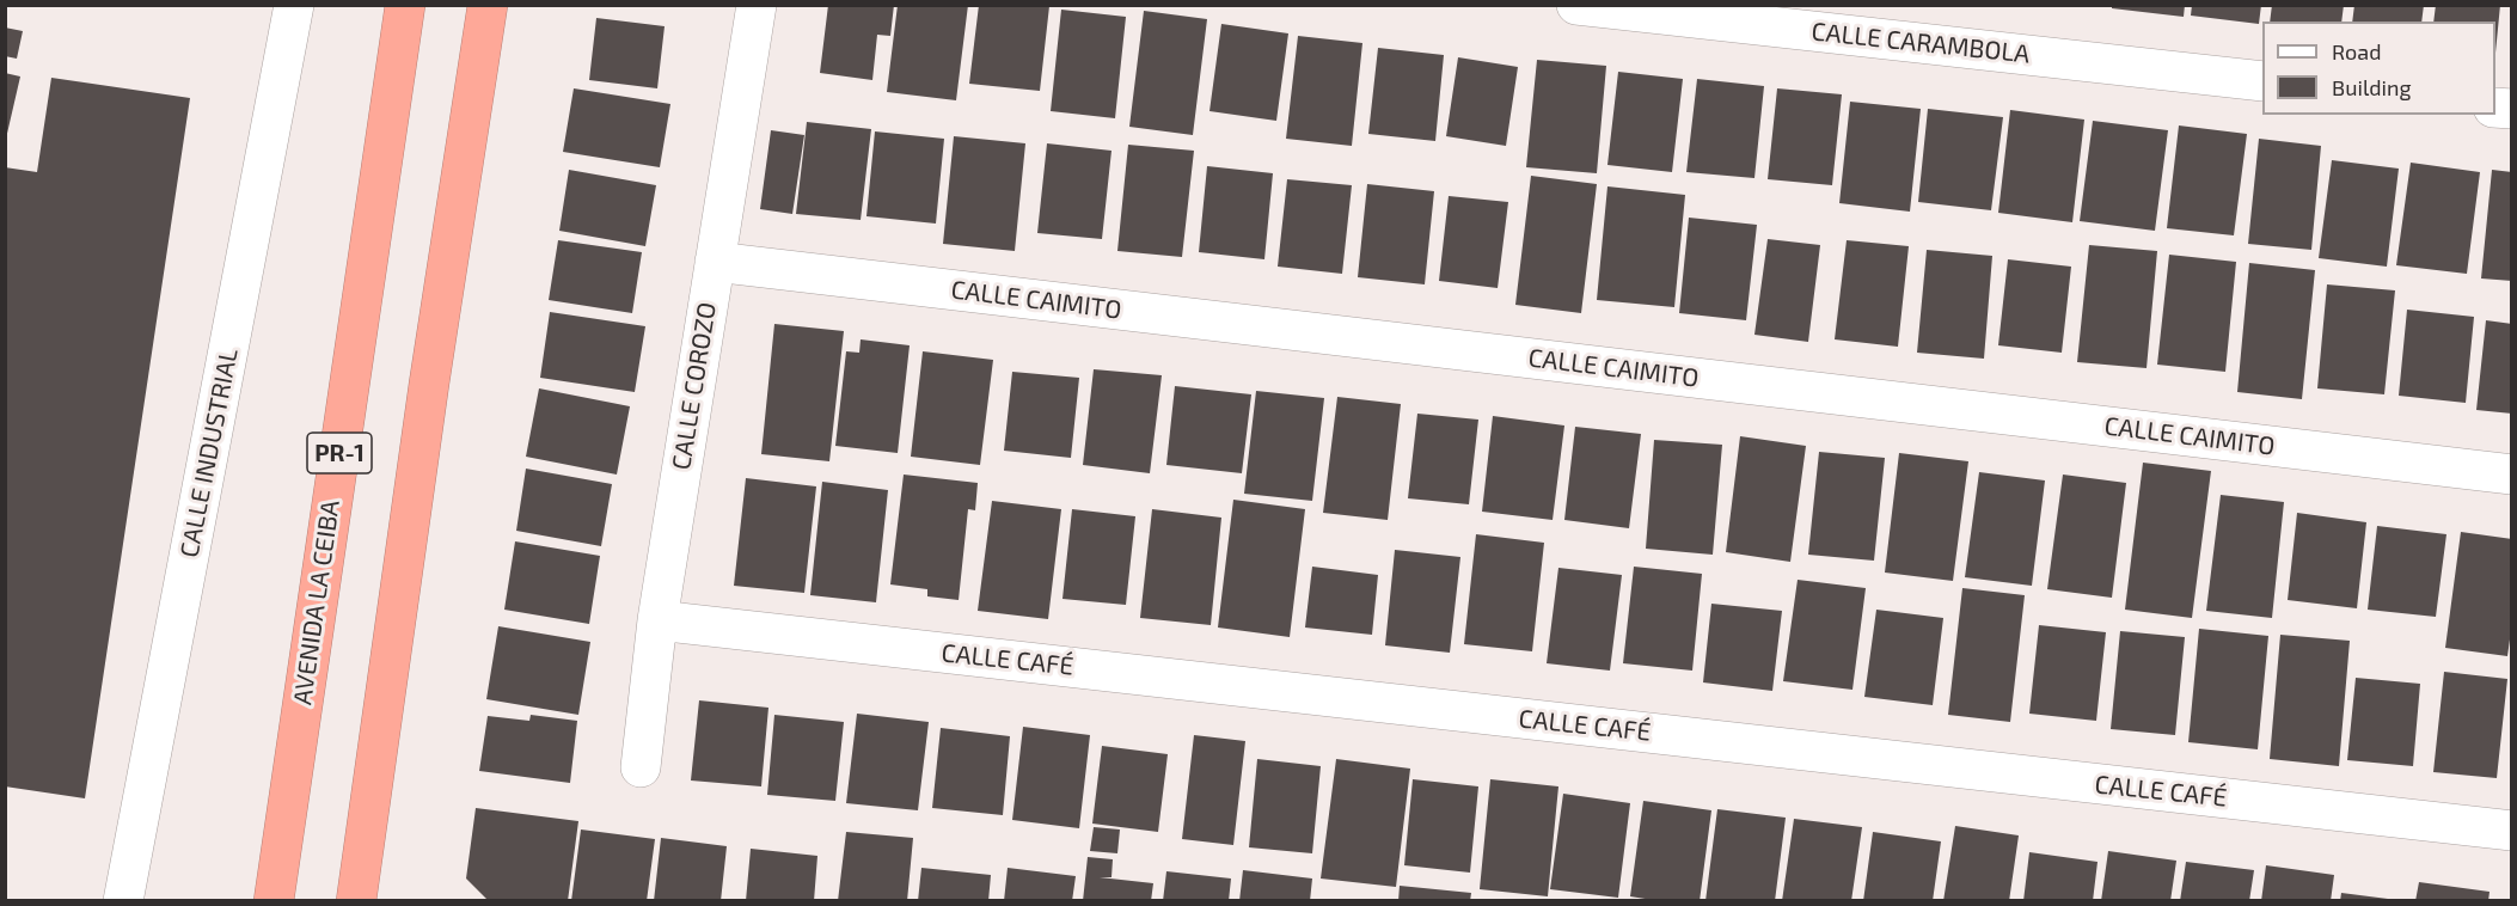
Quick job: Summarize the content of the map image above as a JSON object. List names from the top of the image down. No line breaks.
{"streets":{"highway":["PR-1","AVENIDA LA CEIBA"],"street":["CALLE CARAMBOLA","CALLE CAIMITO","CALLE COROZO","CALLE INDUSTRIAL","CALLE CAFÉ"]},"crossings":[["CALLE CAIMITO","CALLE COROZO"],["CALLE COROZO","CALLE CAFÉ"]],"legend":["Road","Building"]}
